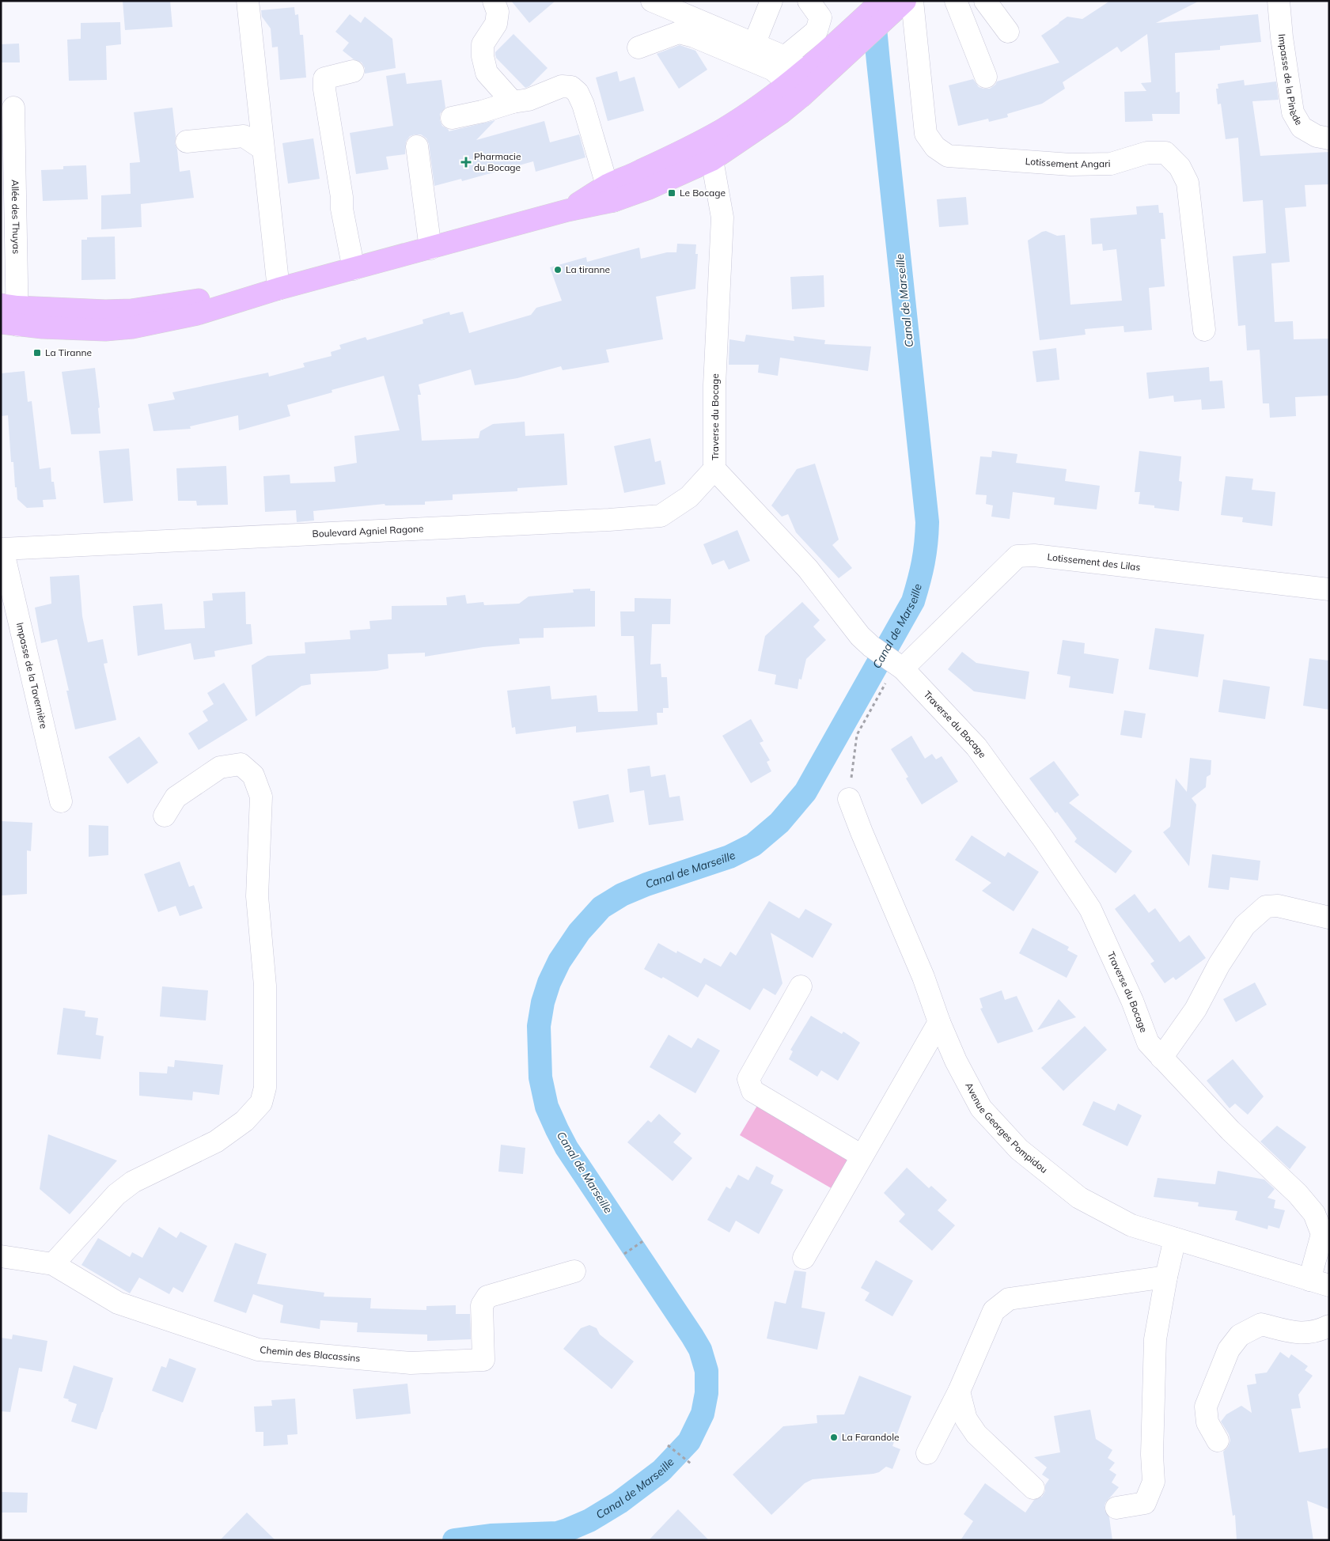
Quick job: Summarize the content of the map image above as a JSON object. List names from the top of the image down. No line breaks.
{"streets":{"street":["Impasse de la Pinède","Lotissement Angari","Allée des Thuyas","Traverse du Bocage","Boulevard Agniel Ragone","Lotissement des Lilas","Impasse de la Tavernière","Avenue Georges Pompidou","Chemin des Blacassins"]},"crossings":[["Traverse du Bocage","Boulevard Agniel Ragone"],["Traverse du Bocage","Lotissement des Lilas"],["Traverse du Bocage","Avenue Georges Pompidou"],["Boulevard Agniel Ragone","Impasse de la Tavernière"]],"water":["Canal de Marseille"],"places":{"health":["Pharmacie du Bocage"],"transit":["Le Bocage","La Tiranne"],"other":["La tiranne","La Farandole"]}}
